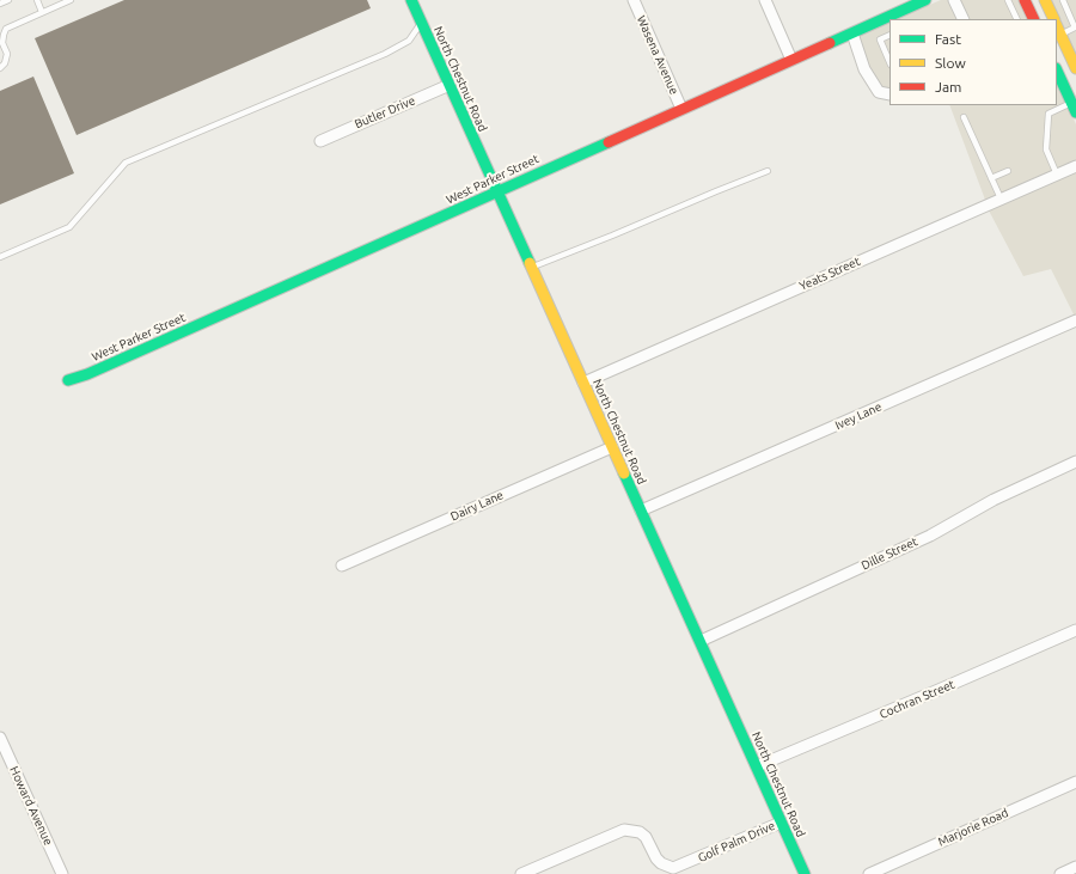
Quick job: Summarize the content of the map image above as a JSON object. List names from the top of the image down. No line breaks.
{"streets":{"street":["Wasena Avenue","North Chestnut Road","Butler Drive","West Parker Street","Yeats Street","Ivey Lane","Dairy Lane","Dille Street","Cochran Street","Howard Avenue","Marjorie Road","Golf Palm Drive"]},"crossings":[["Wasena Avenue","West Parker Street"],["North Chestnut Road","Butler Drive"],["North Chestnut Road","West Parker Street"],["North Chestnut Road","Yeats Street"],["North Chestnut Road","Ivey Lane"],["North Chestnut Road","Dairy Lane"],["North Chestnut Road","Dille Street"],["North Chestnut Road","Cochran Street"],["North Chestnut Road","Golf Palm Drive"]],"legend":["Fast","Slow","Jam"]}
